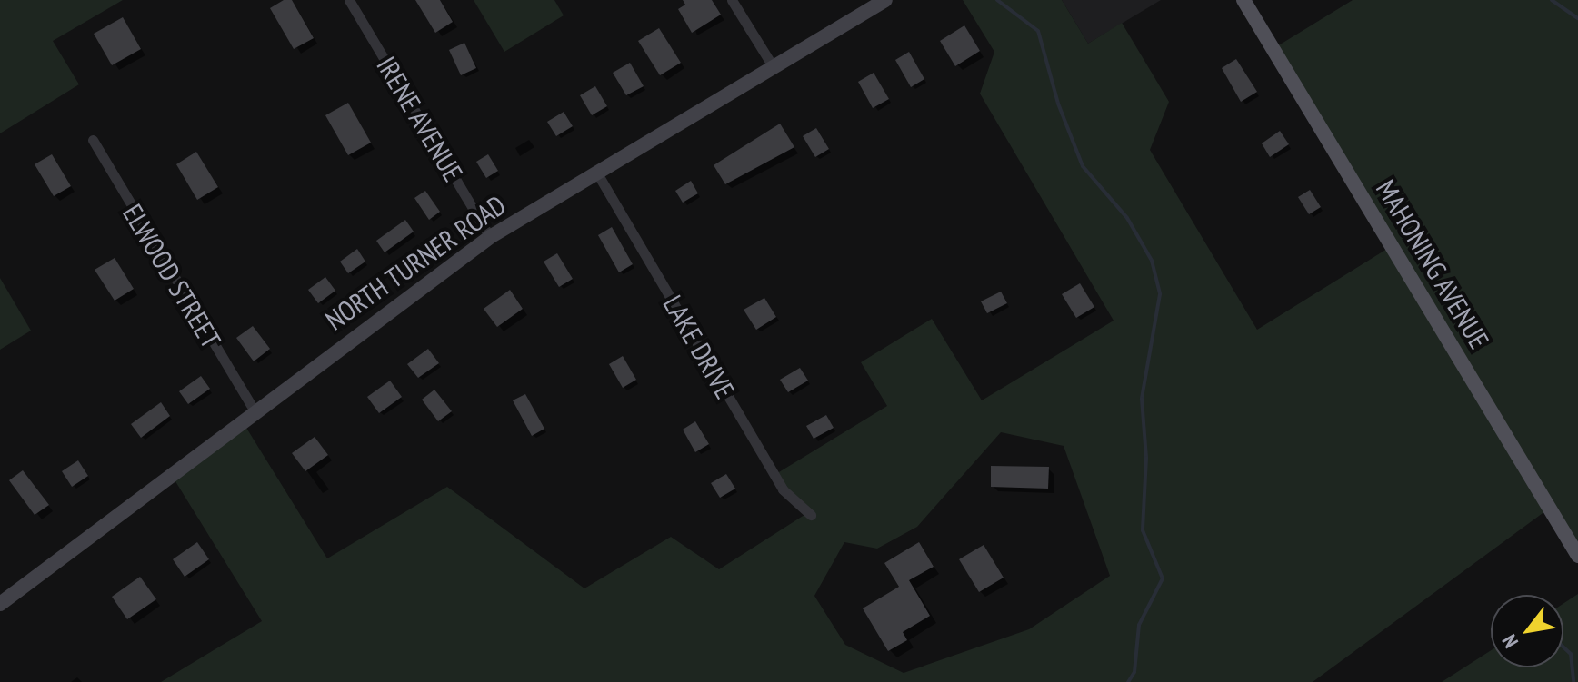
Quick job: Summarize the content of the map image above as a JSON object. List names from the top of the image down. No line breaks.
{"streets":{"main road":["MAHONING AVENUE"],"street":["IRENE AVENUE","NORTH TURNER ROAD","ELWOOD STREET","LAKE DRIVE"]},"crossings":[["IRENE AVENUE","NORTH TURNER ROAD"],["NORTH TURNER ROAD","ELWOOD STREET"],["NORTH TURNER ROAD","LAKE DRIVE"]],"north":"bottom left"}
